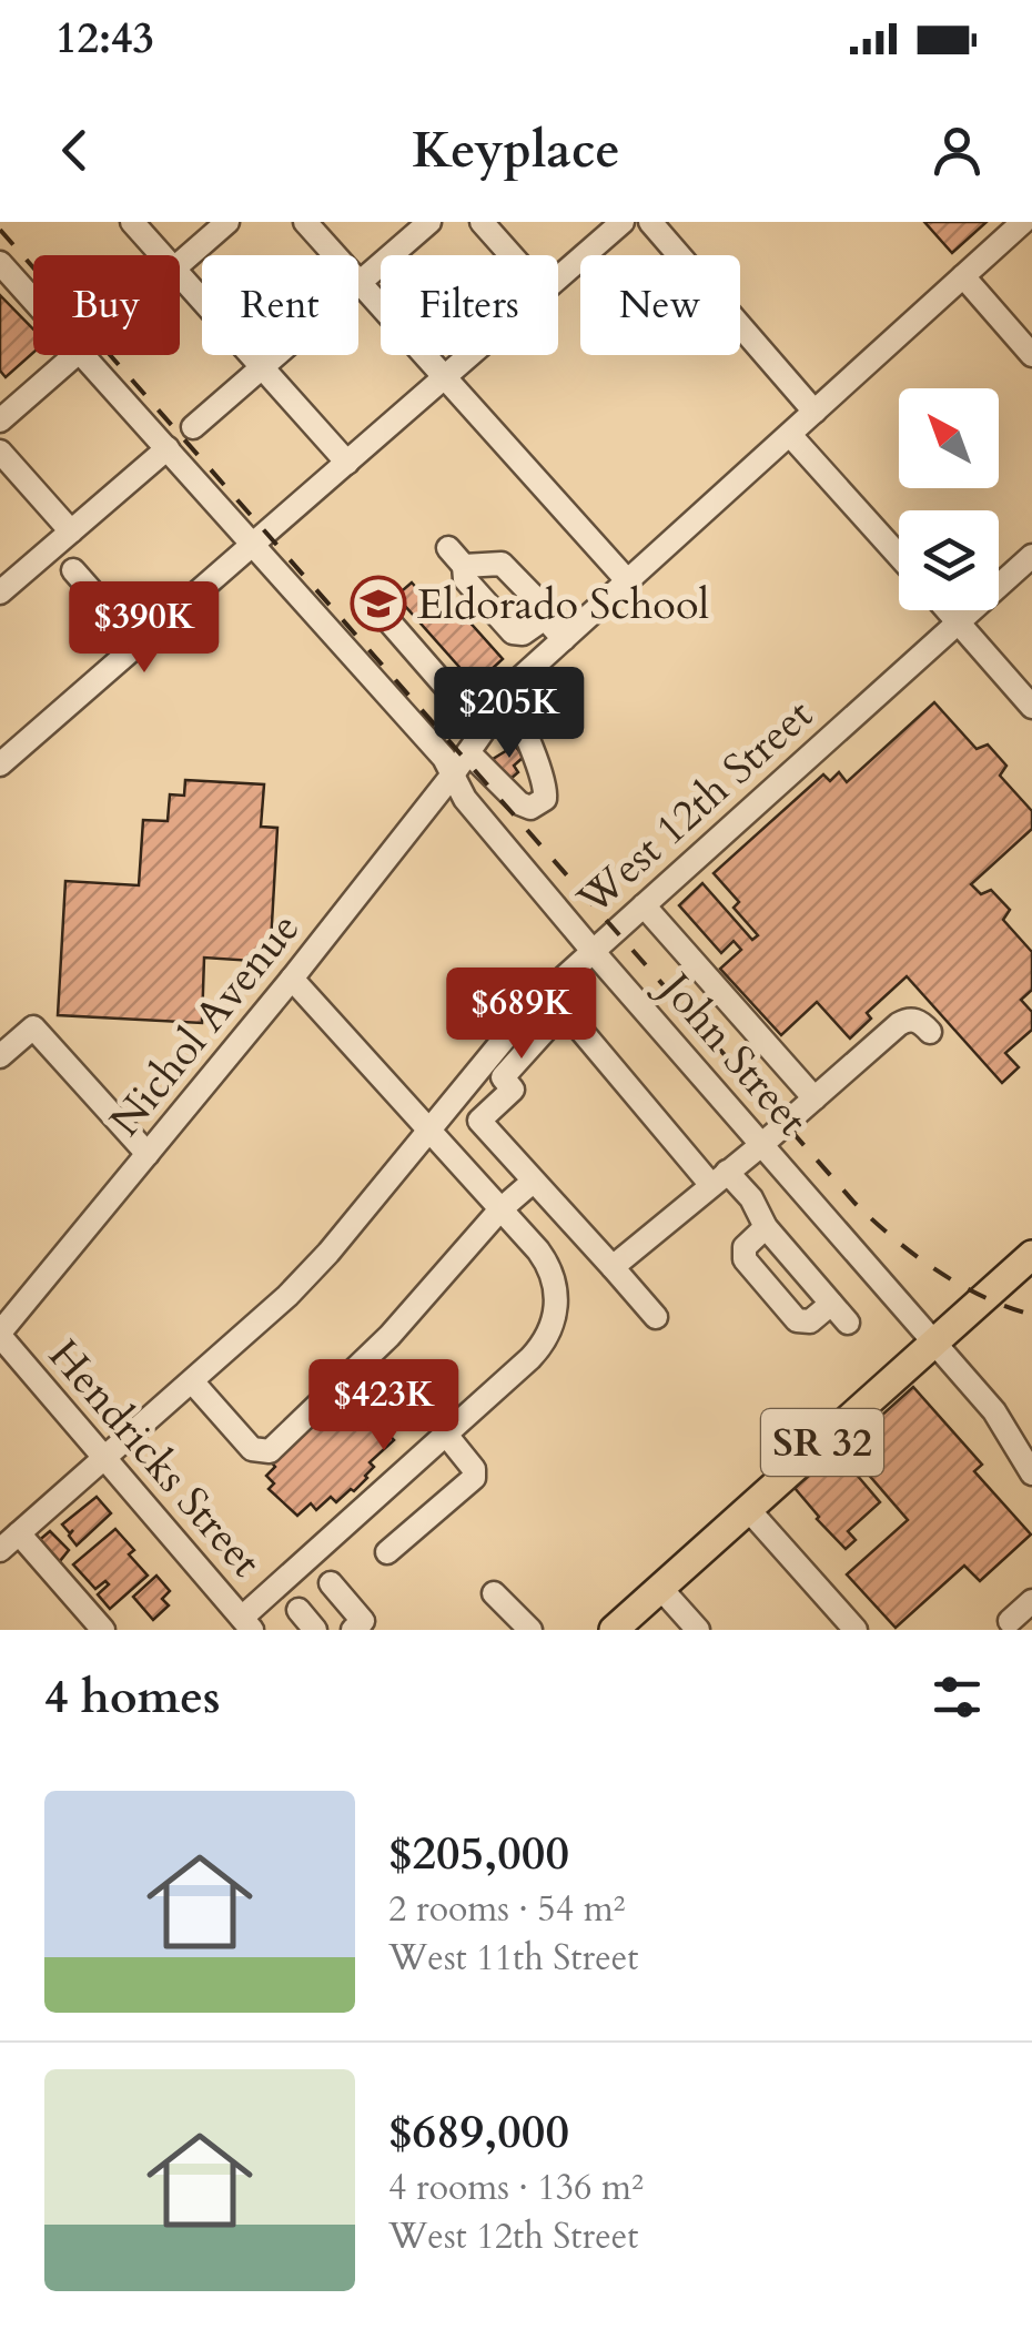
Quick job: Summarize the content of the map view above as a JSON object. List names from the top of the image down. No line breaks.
{"streets":{"main road":["SR 32"],"street":["West 12th Street","Nichol Avenue","John Street","Hendricks Street"]},"crossings":[["West 12th Street","John Street"],["West 12th Street","Hendricks Street"],["Nichol Avenue","John Street"],["Nichol Avenue","Hendricks Street"],["John Street","SR 32"]],"places":{"school or university":["Eldorado School"]},"north":"top left","page":{"status":"12:43","header":"Keyplace","chip":["Buy","Rent","Filters","New"],"price":["$390K","$205K","$689K","$423K"],"heading":"4 homes","list":[{"name":"$205,000","note":"2 rooms · 54 m² · West 11th Street"},{"name":"$689,000","note":"4 rooms · 136 m² · West 12th Street"}]}}
